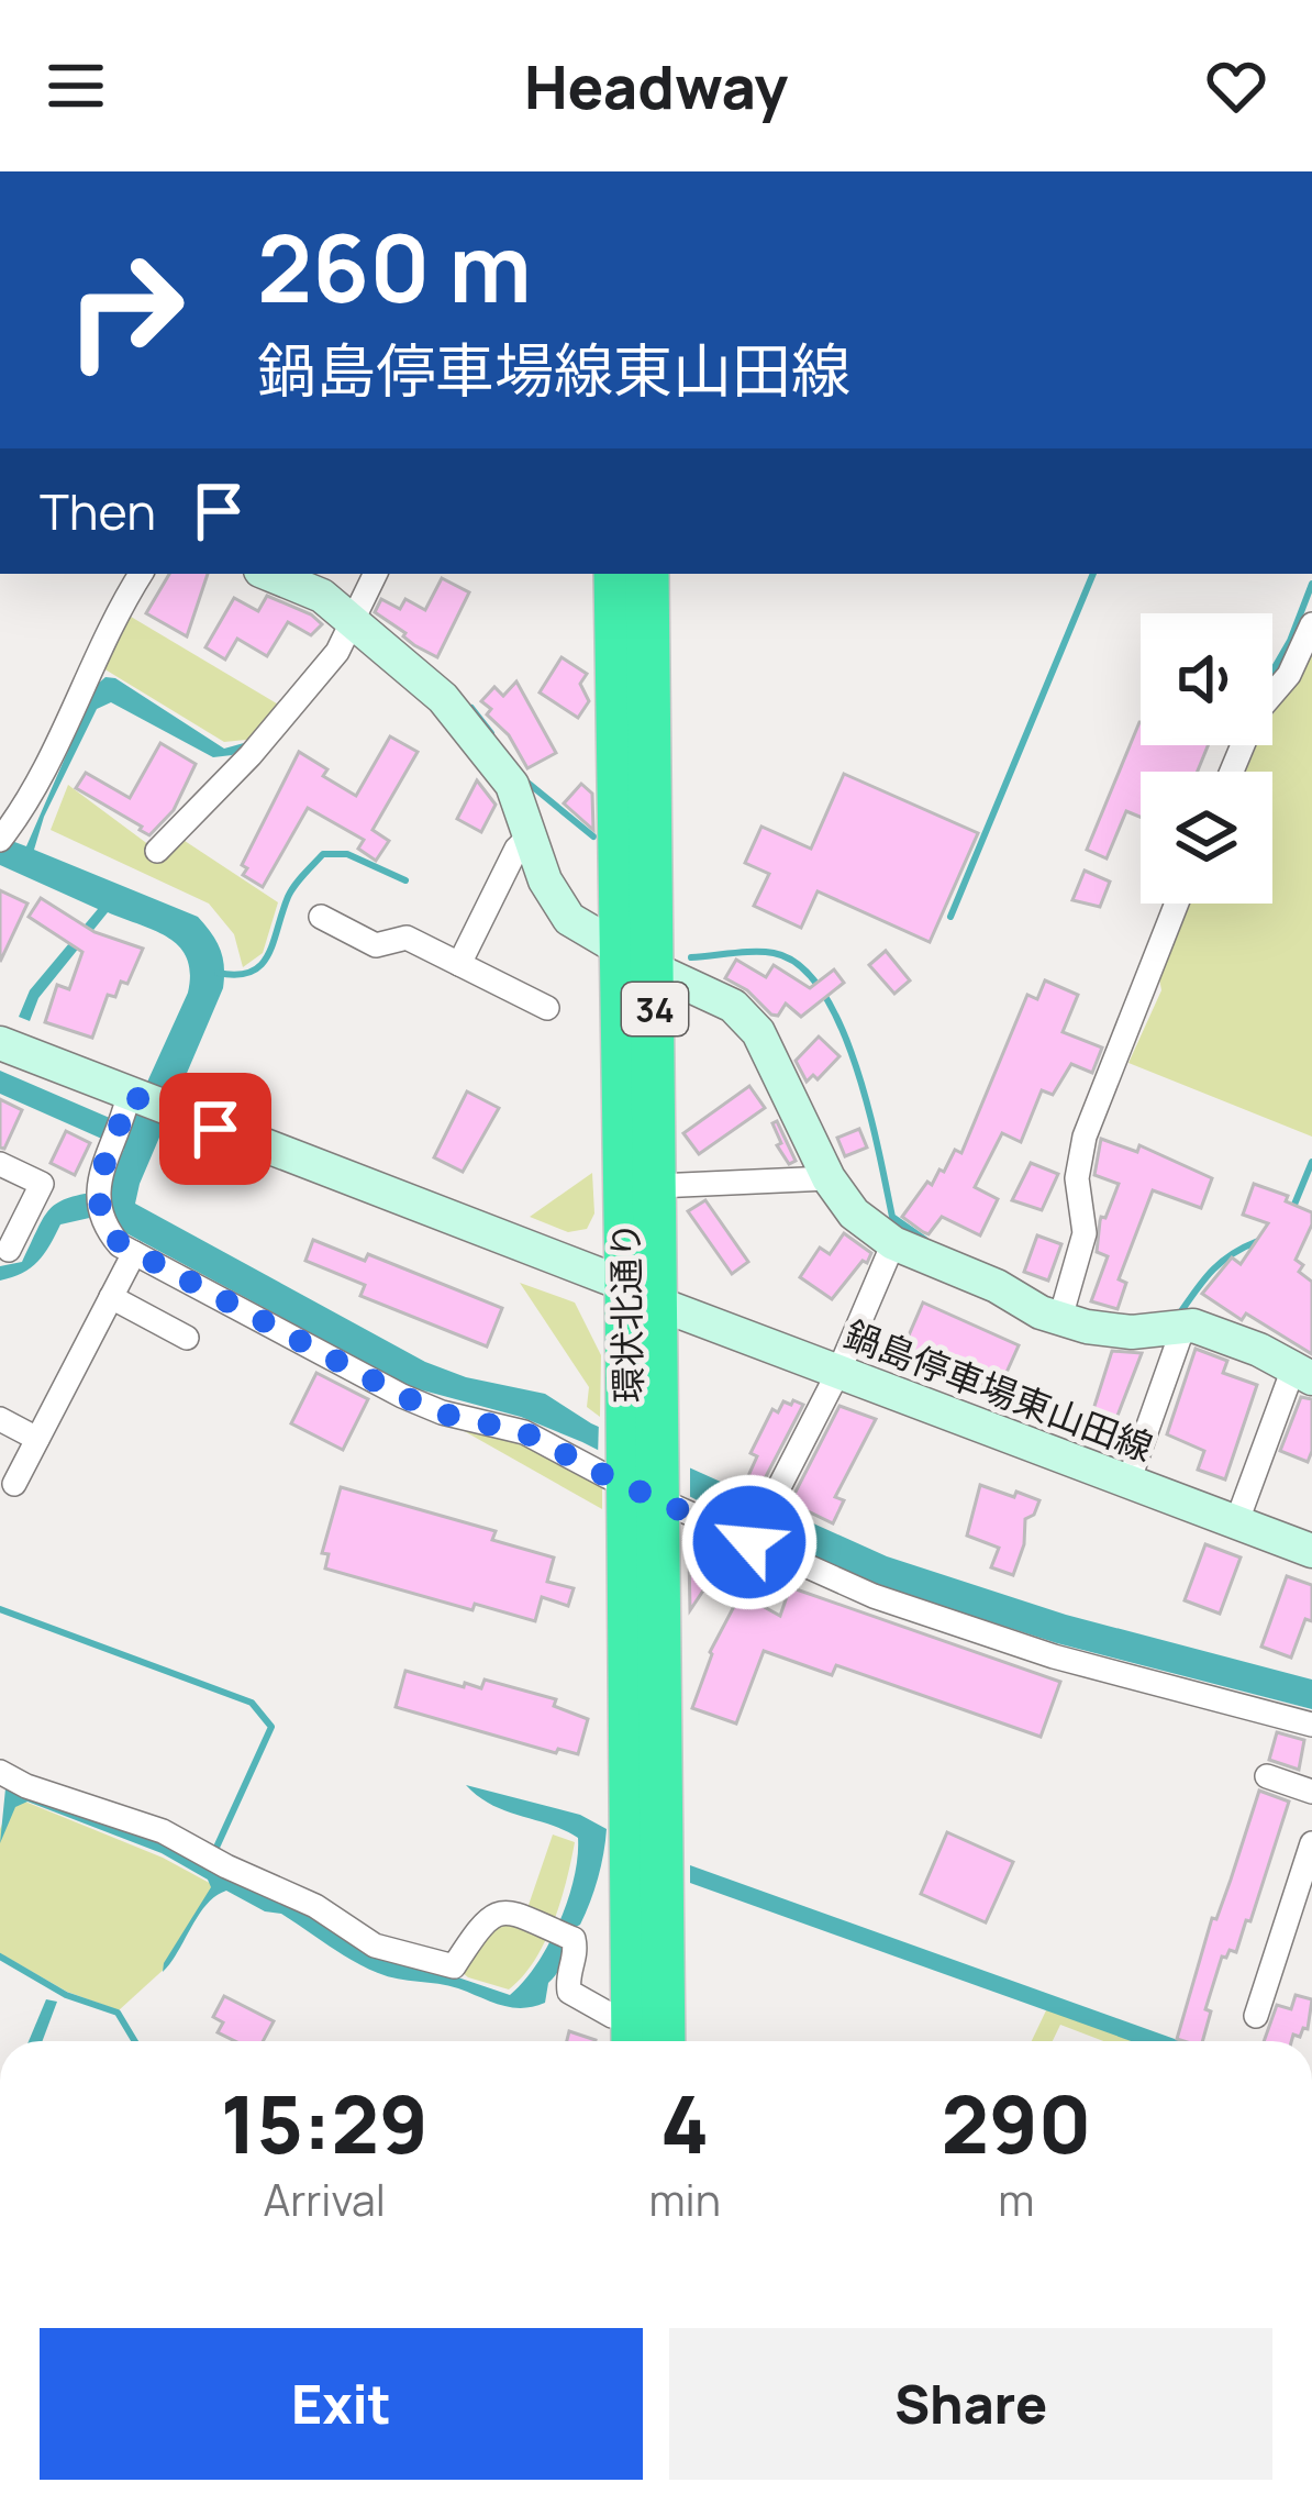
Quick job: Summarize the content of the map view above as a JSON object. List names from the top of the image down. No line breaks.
{"streets":{"highway":["34","環状北通り"],"main road":["鍋島停車場東山田線"]},"crossings":[["環状北通り","鍋島停車場東山田線"]],"page":{"header":"Headway","turn":["260 m","鍋島停車場線東山田線"],"then":"Then","eta":["15:29","Arrival","4","min","290","m"],"buttons":["Exit","Share"]}}
